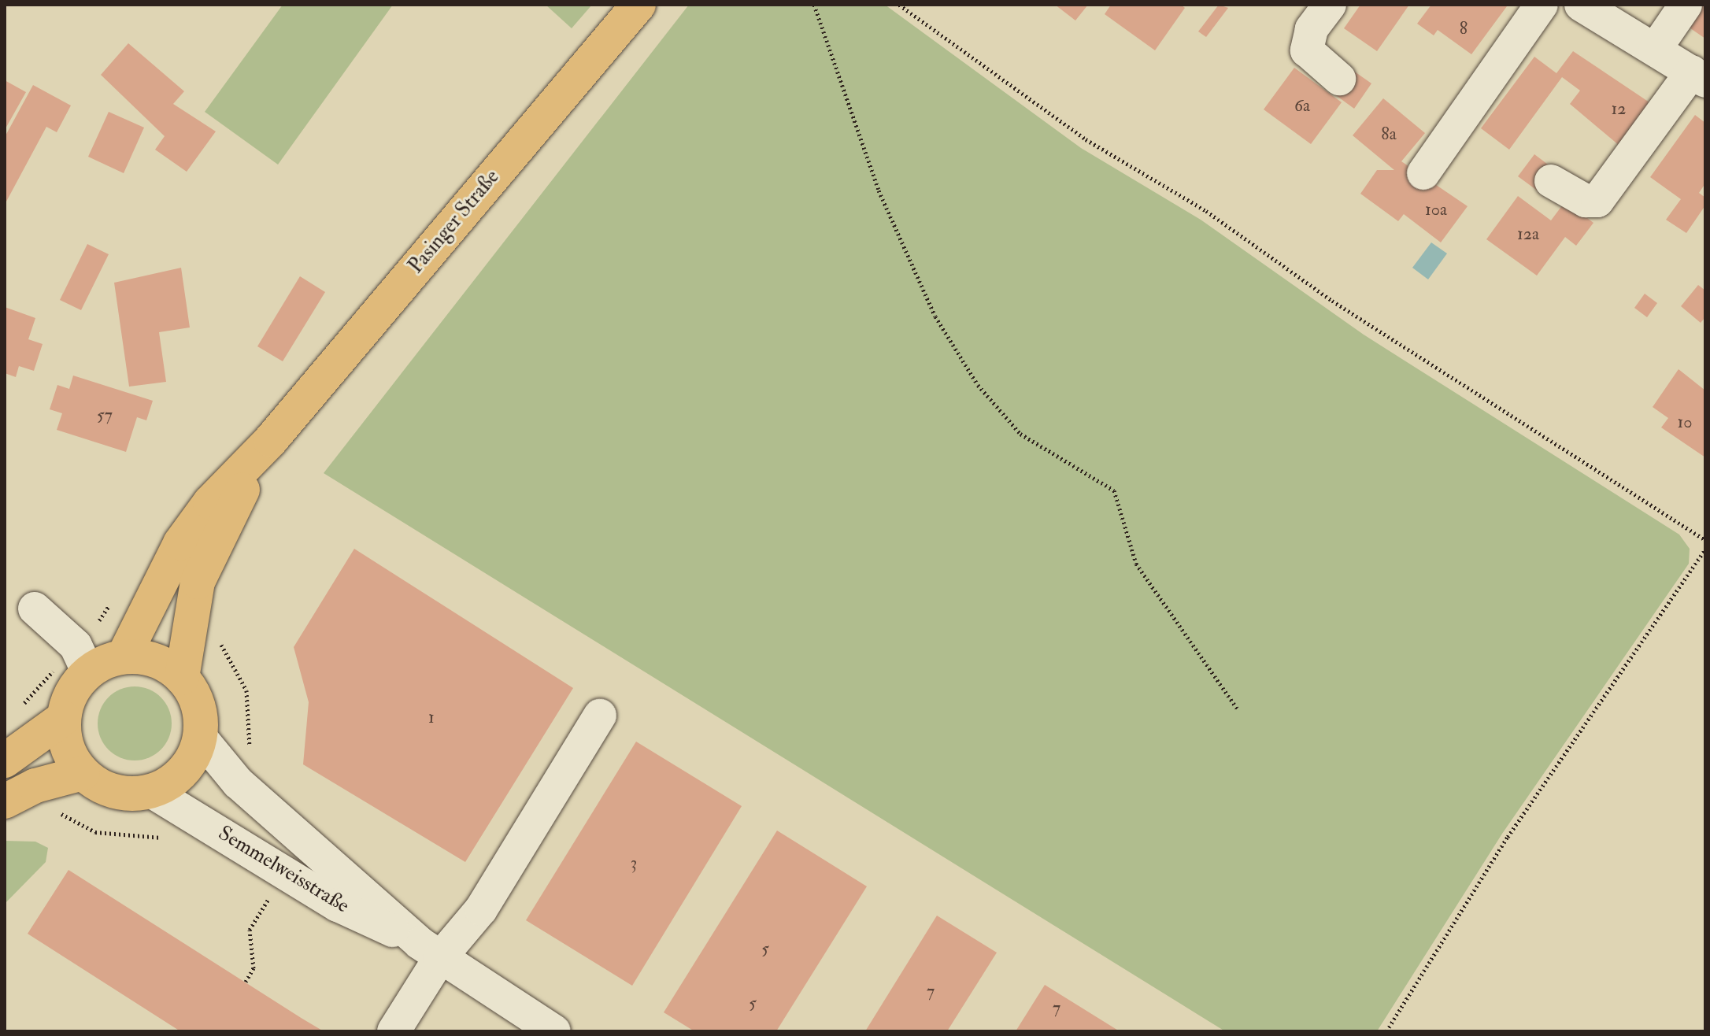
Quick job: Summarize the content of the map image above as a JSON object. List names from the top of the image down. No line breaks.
{"streets":{"main road":["Pasinger Straße"],"street":["Semmelweisstraße"]},"crossings":[["Pasinger Straße","Semmelweisstraße"]],"house_numbers":["8","6a","12","8a","10a","12a","57","10","1","3","5","7","5","7"]}
